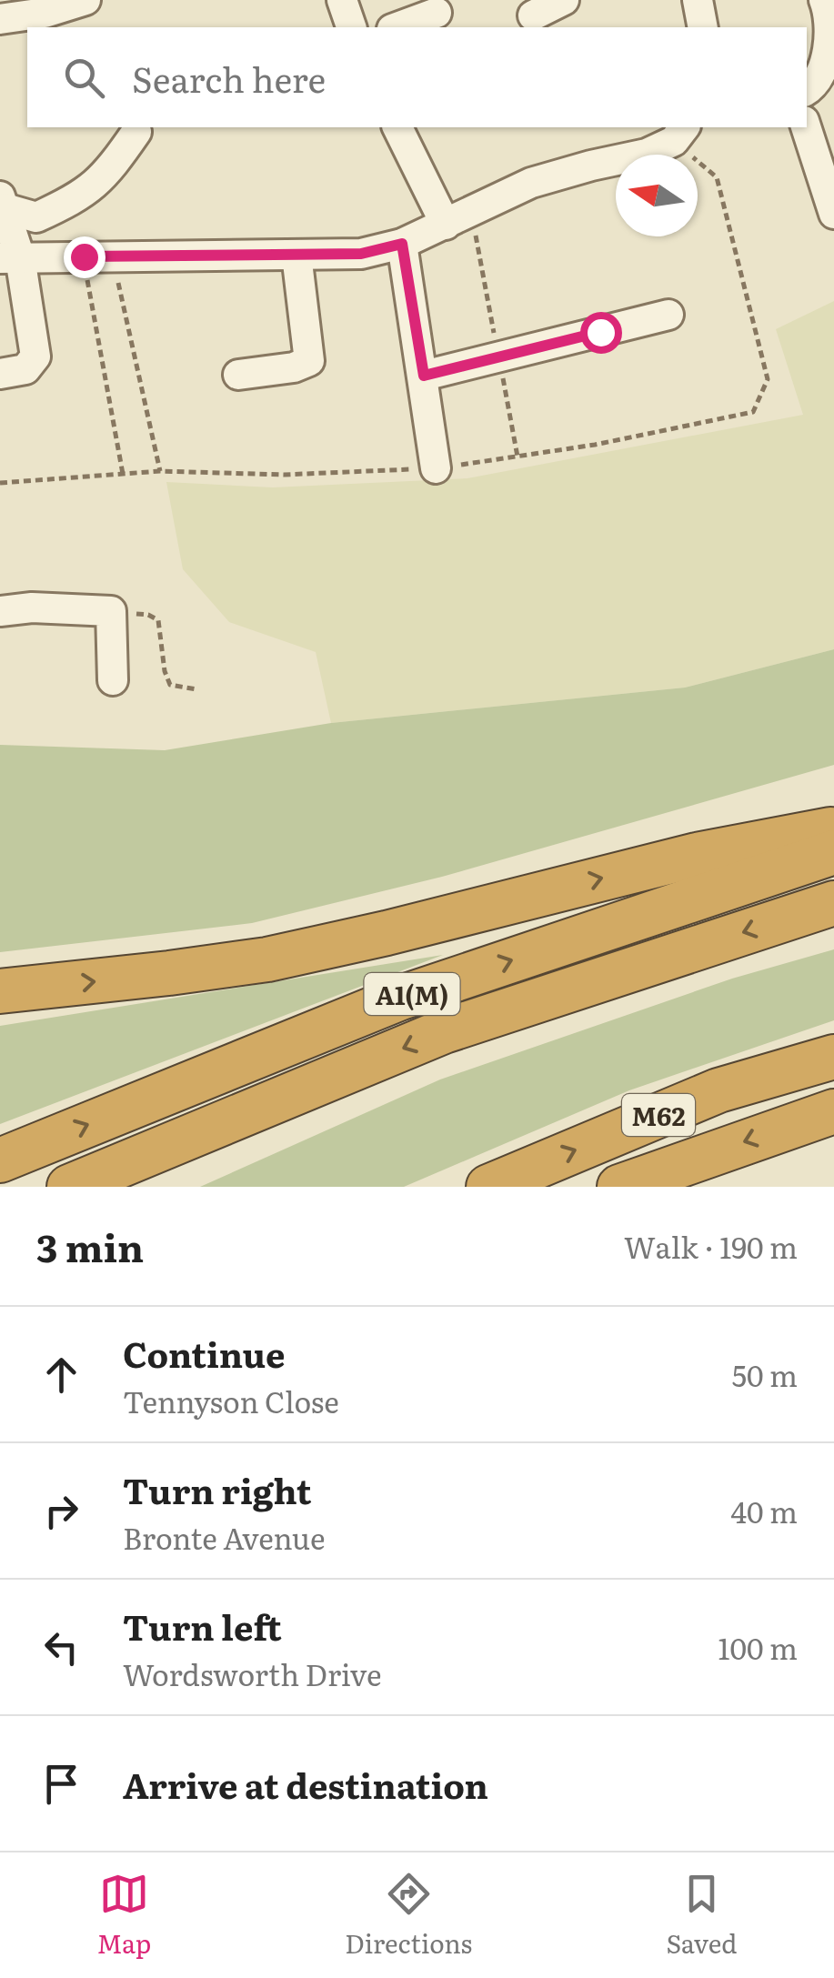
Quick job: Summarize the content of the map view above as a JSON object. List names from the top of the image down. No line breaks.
{"streets":{"highway":["A1(M)","M62"]},"north":"left","page":{"search":"Search here","heading":["3 min","Walk · 190 m"],"list":[["Continue","Tennyson Close","50 m"],["Turn right","Bronte Avenue","40 m"],["Turn left","Wordsworth Drive","100 m"],"Arrive at destination"],"nav":["Map","Directions","Saved"]}}
